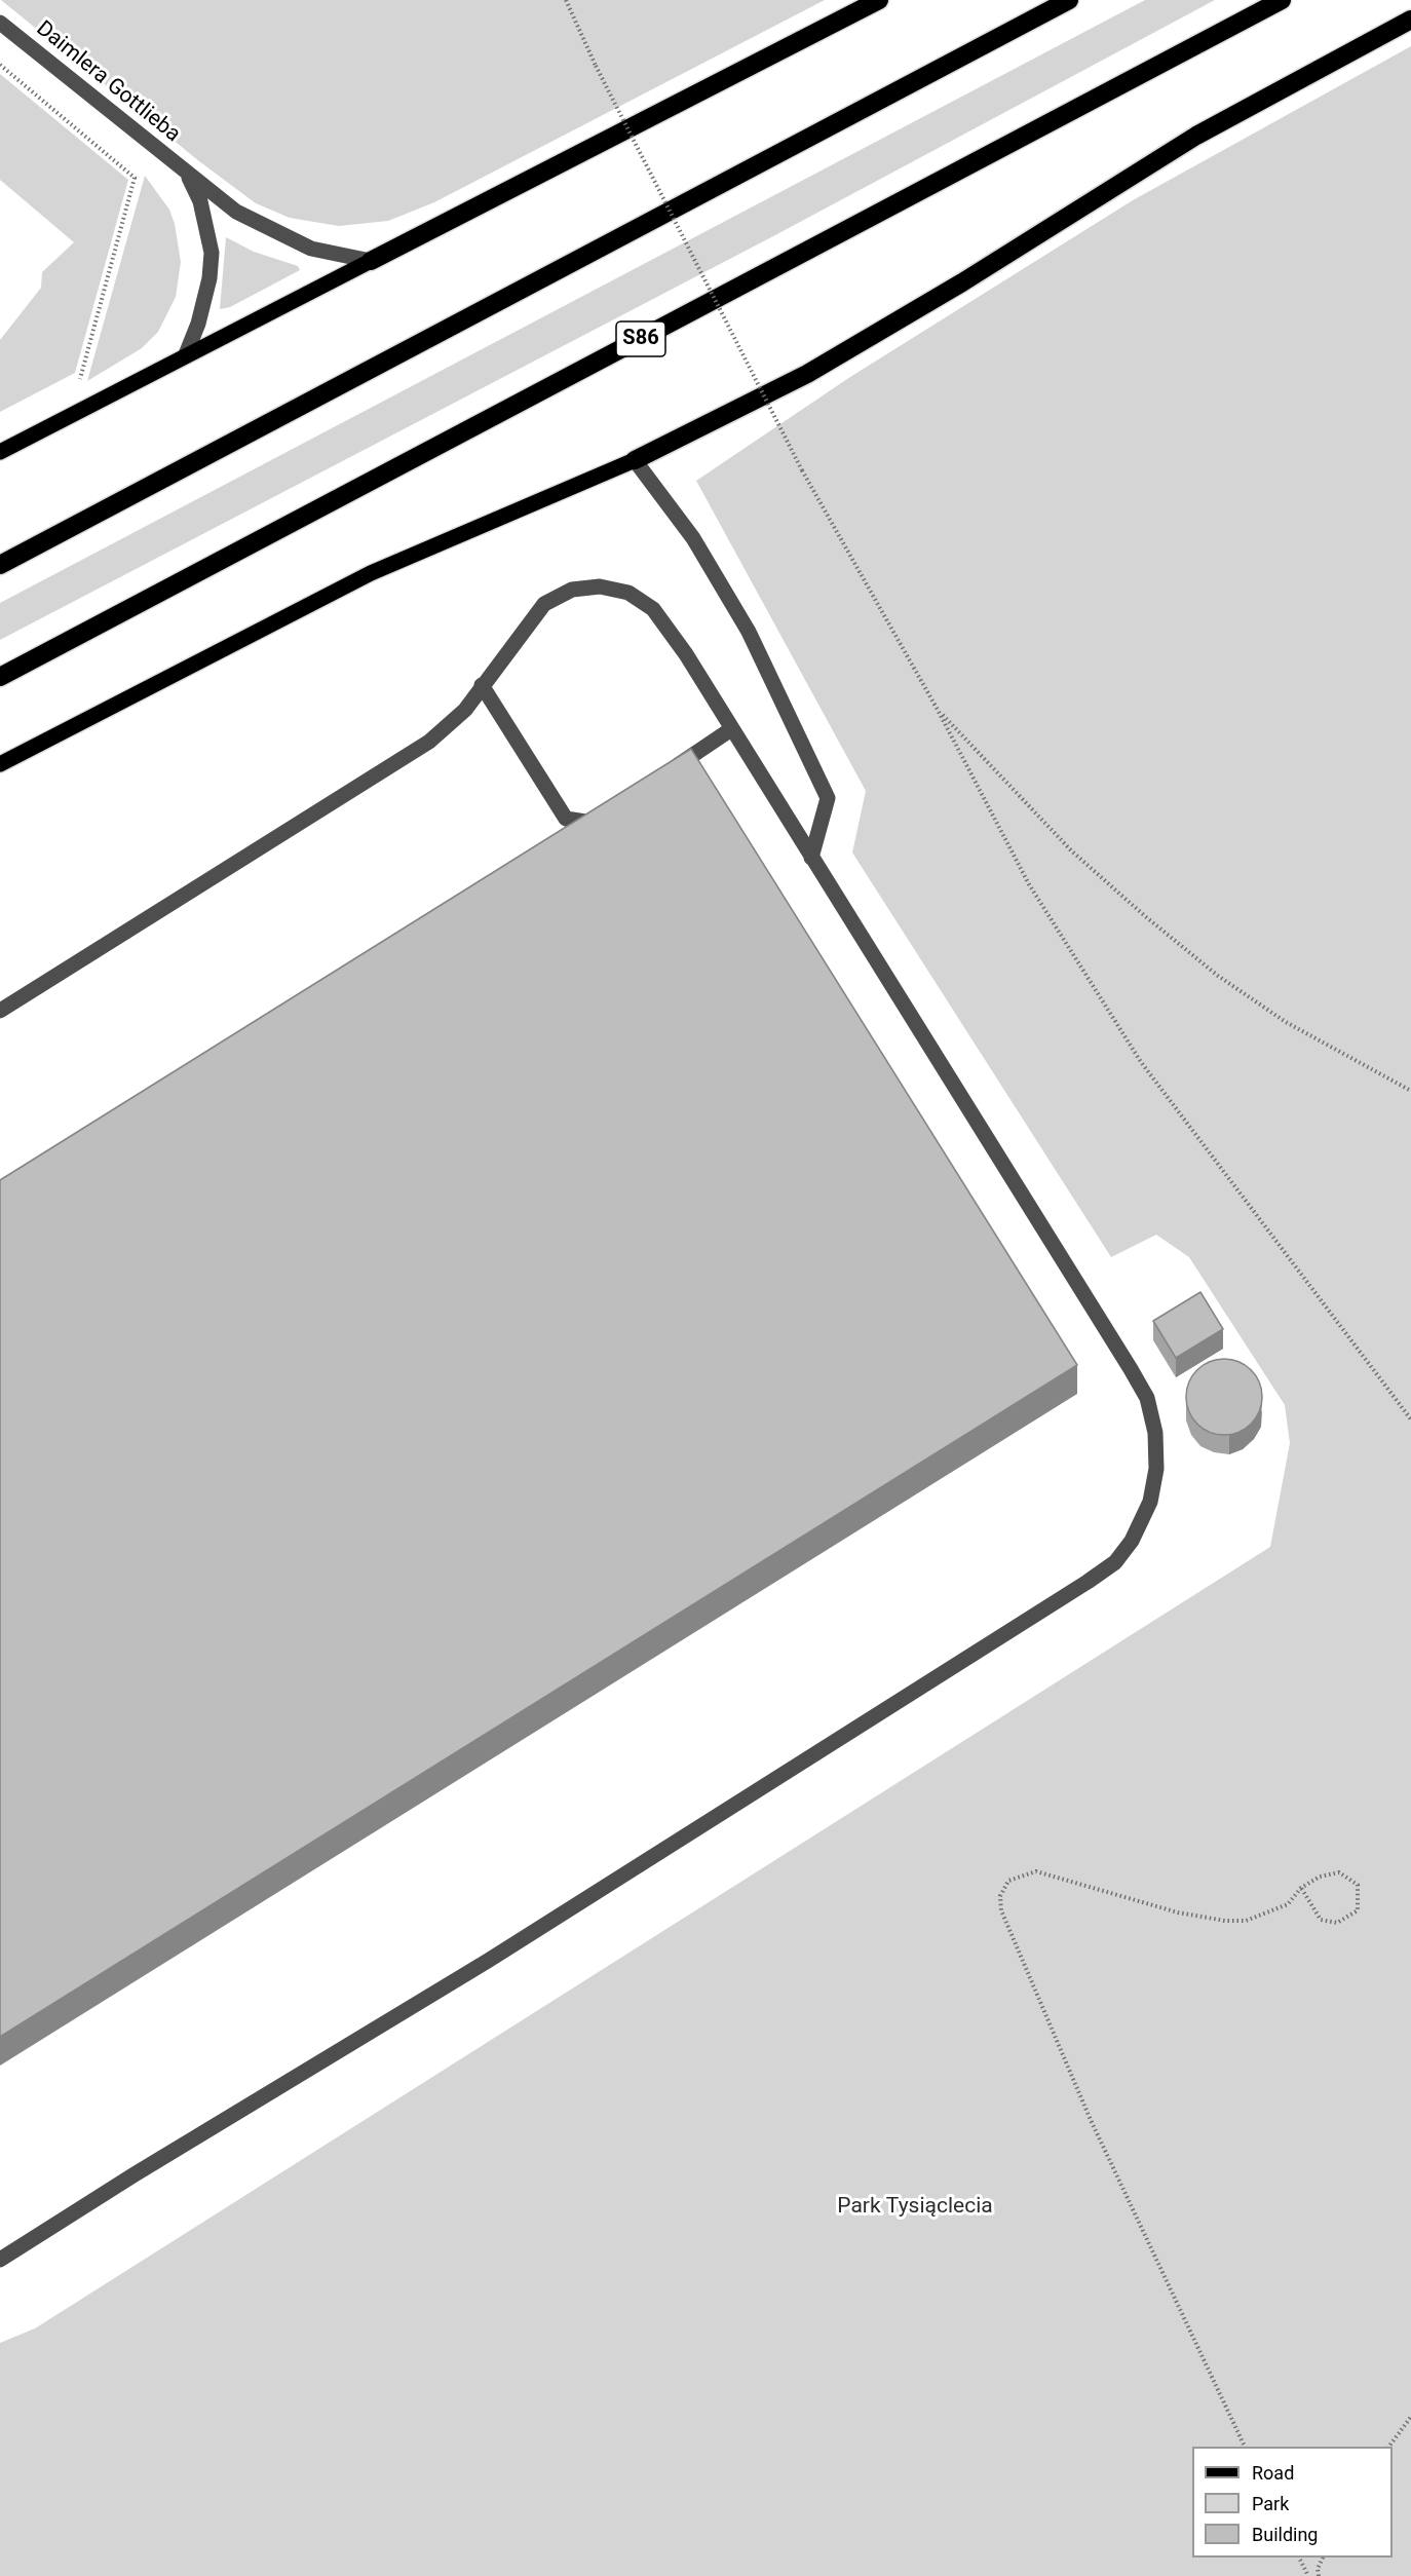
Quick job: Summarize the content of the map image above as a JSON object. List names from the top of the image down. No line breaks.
{"streets":{"highway":["S86"],"street":["Daimlera Gottlieba"]},"parks":["Park Tysiąclecia"],"legend":["Road","Park","Building"]}
